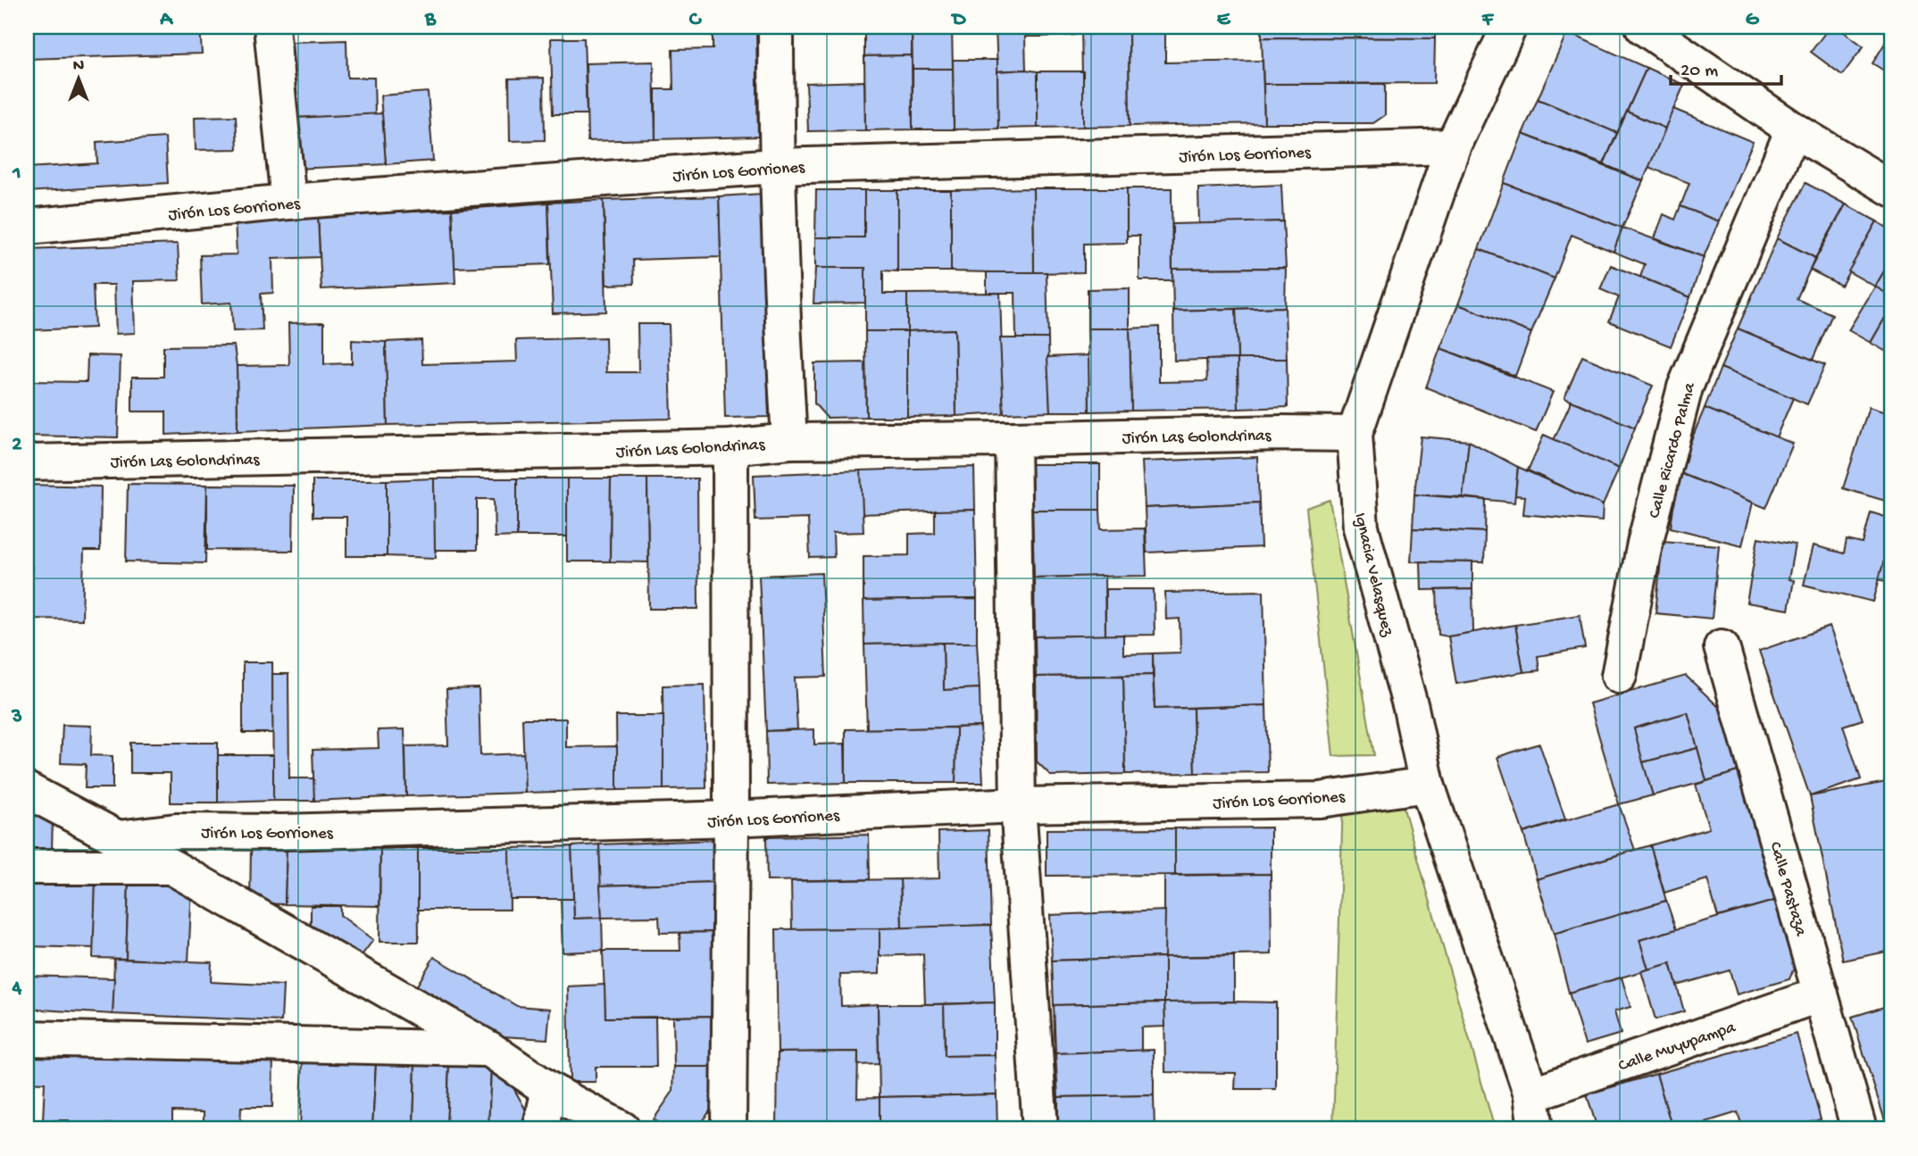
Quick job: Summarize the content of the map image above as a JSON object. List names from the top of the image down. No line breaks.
{"streets":{"street":["Jirón Los Gorriones","Jirón Las Golondrinas","Calle Ricardo Palma","Ignacia Velasquez","Calle Pastaza","Calle Muyupampa"]},"crossings":[["Jirón Los Gorriones","Ignacia Velasquez"],["Jirón Las Golondrinas","Ignacia Velasquez"],["Ignacia Velasquez","Calle Muyupampa"],["Calle Pastaza","Calle Muyupampa"]],"scale_bar":"20 m","north":"top","grid":{"columns":["A","B","C","D","E","F","G"],"rows":["1","2","3","4"]}}
